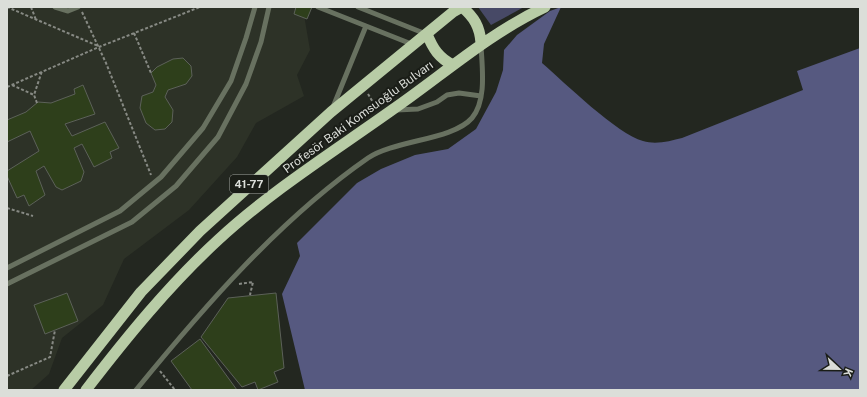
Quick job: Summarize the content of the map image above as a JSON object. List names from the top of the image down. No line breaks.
{"streets":{"highway":["Profesör Baki Komsuoğlu Bulvarı","41-77"]},"north":"right"}
